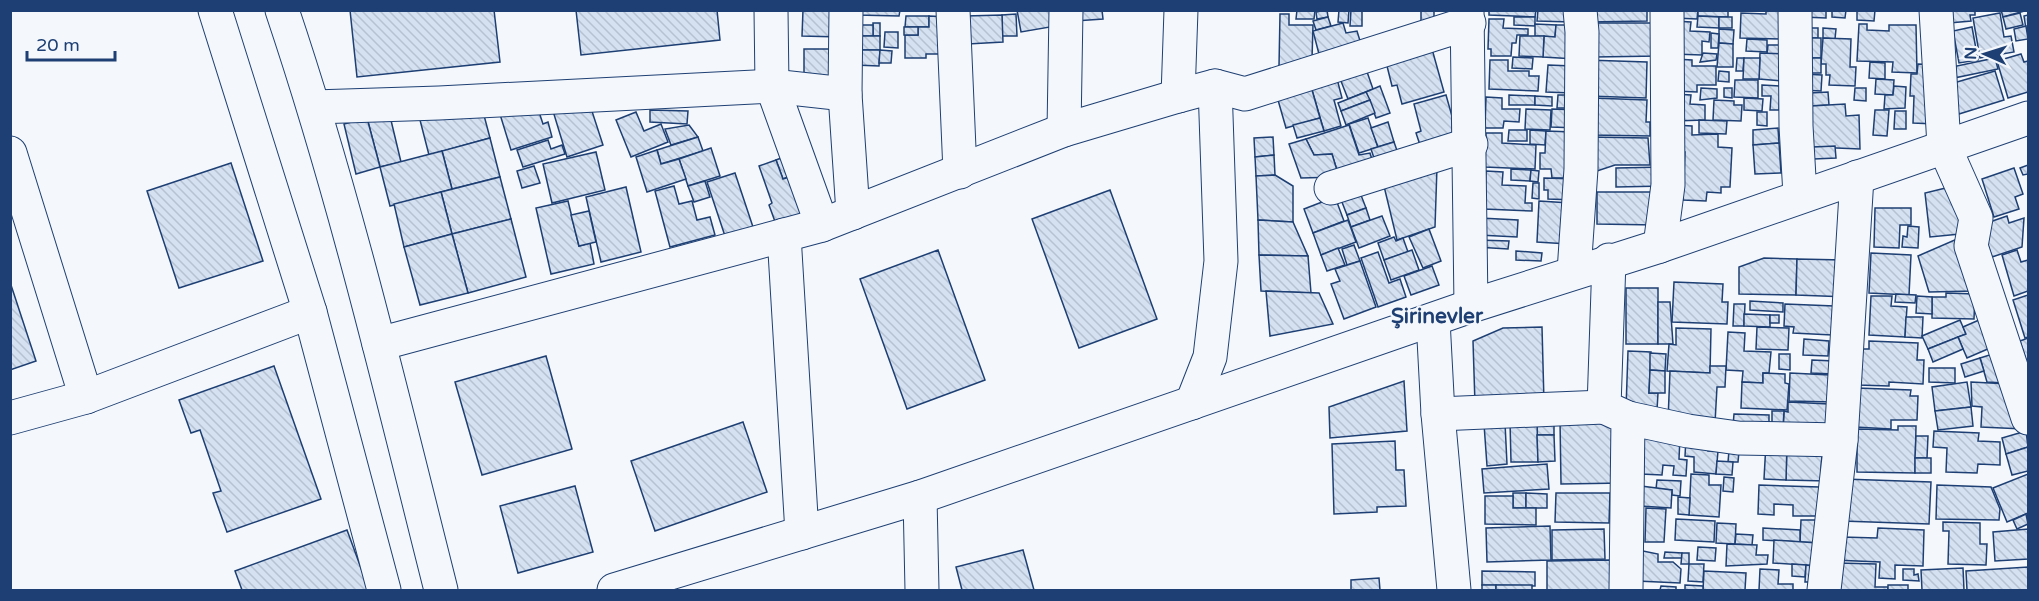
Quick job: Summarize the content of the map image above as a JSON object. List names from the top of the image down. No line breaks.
{"districts":["Şirinevler"],"scale_bar":"20 m","north":"left"}
